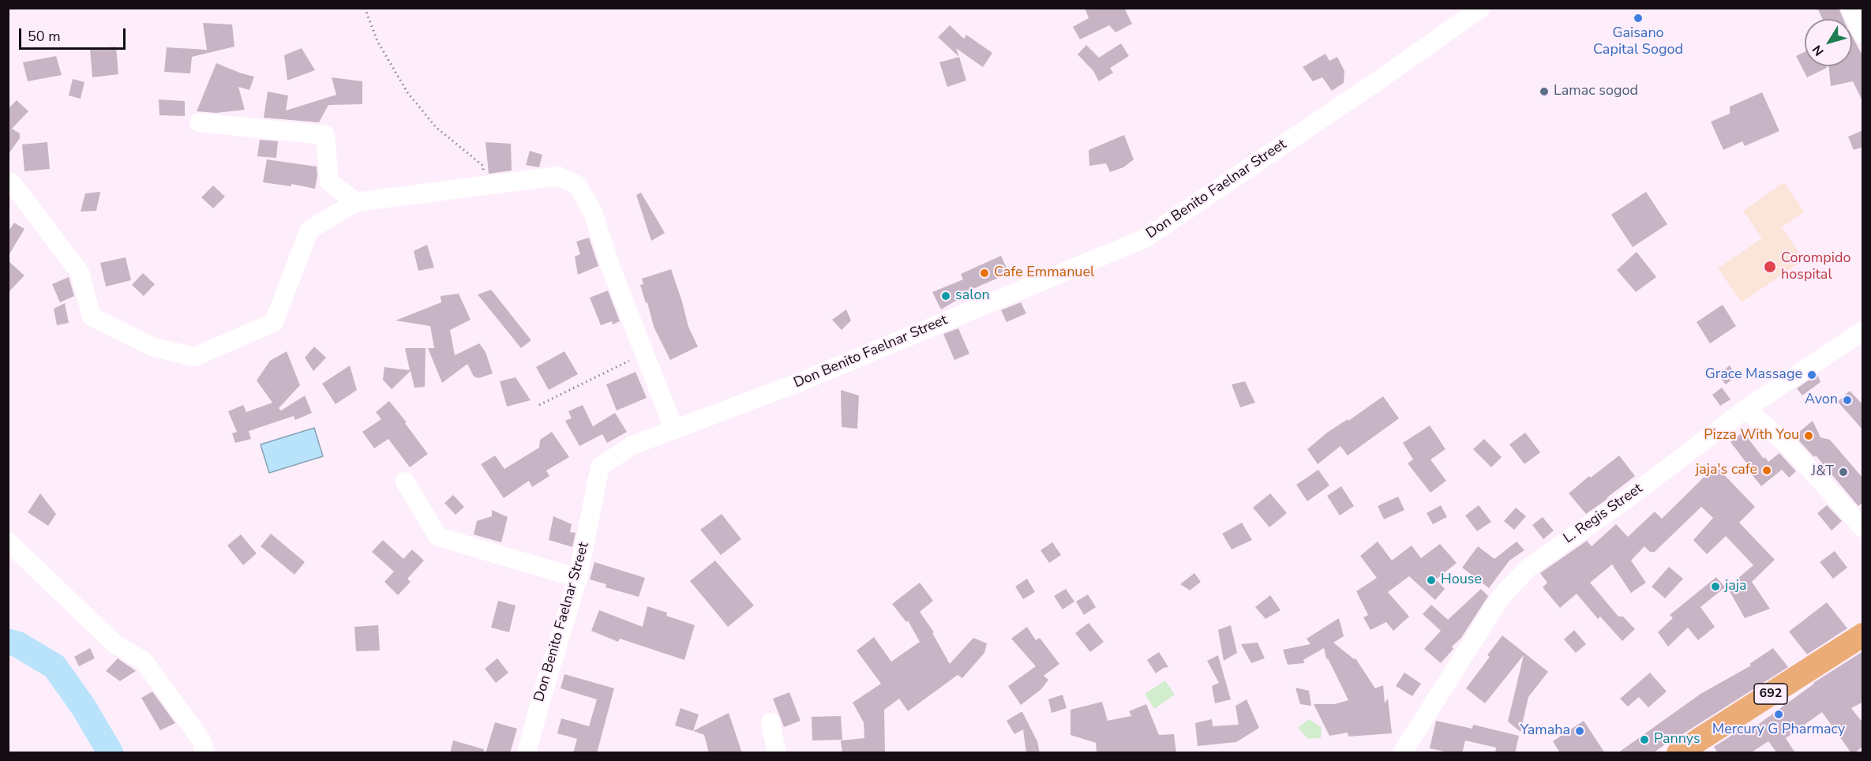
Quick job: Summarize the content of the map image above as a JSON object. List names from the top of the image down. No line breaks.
{"streets":{"main road":["692"],"street":["Don Benito Faelnar Street","L. Regis Street"]},"places":["Gaisano Capital Sogod","Lamac sogod","Corompido hospital","Cafe Emmanuel","salon","Grace Massage","Avon","Pizza With You","jaja's cafe","J&T","House","jaja","Mercury G Pharmacy","Yamaha","Pannys"],"scale_bar":"50 m","north":"bottom left"}
